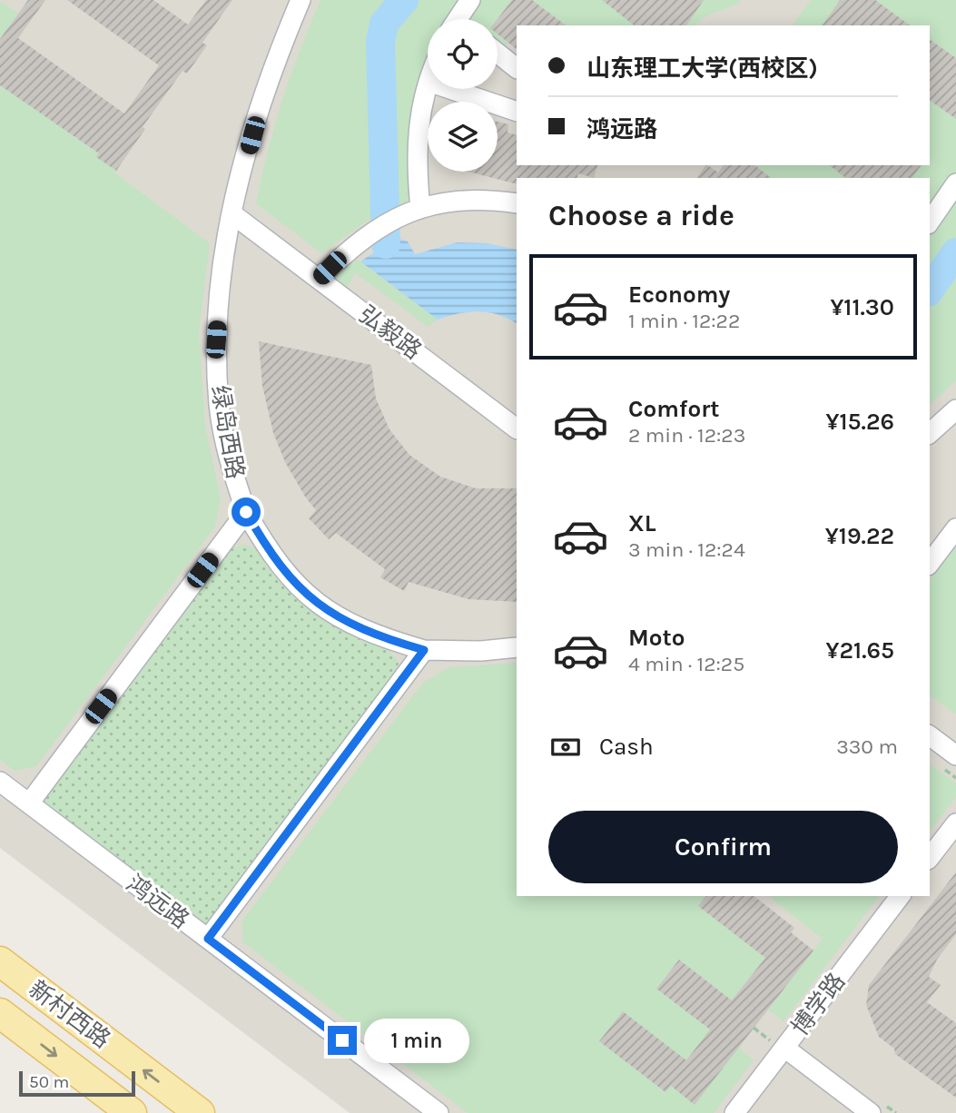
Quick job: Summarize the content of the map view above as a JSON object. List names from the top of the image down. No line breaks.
{"streets":{"main road":["新村西路"],"street":["弘毅路","绿岛西路","鸿远路","博学路"]},"crossings":[["弘毅路","绿岛西路"],["绿岛西路","鸿远路"]],"scale_bar":"50 m","page":{"banner":["山东理工大学(西校区)","鸿远路"],"heading":"Choose a ride","list":[{"name":"Economy","note":"1 min · 12:22","value":"¥11.30"},{"name":"Comfort","note":"2 min · 12:23","value":"¥15.26"},{"name":"XL","note":"3 min · 12:24","value":"¥19.22"},{"name":"Moto","note":"4 min · 12:25","value":"¥21.65"}],"pay":["Cash","330 m"],"buttons":"Confirm","bubble":"1 min","scale":"50 m"}}
